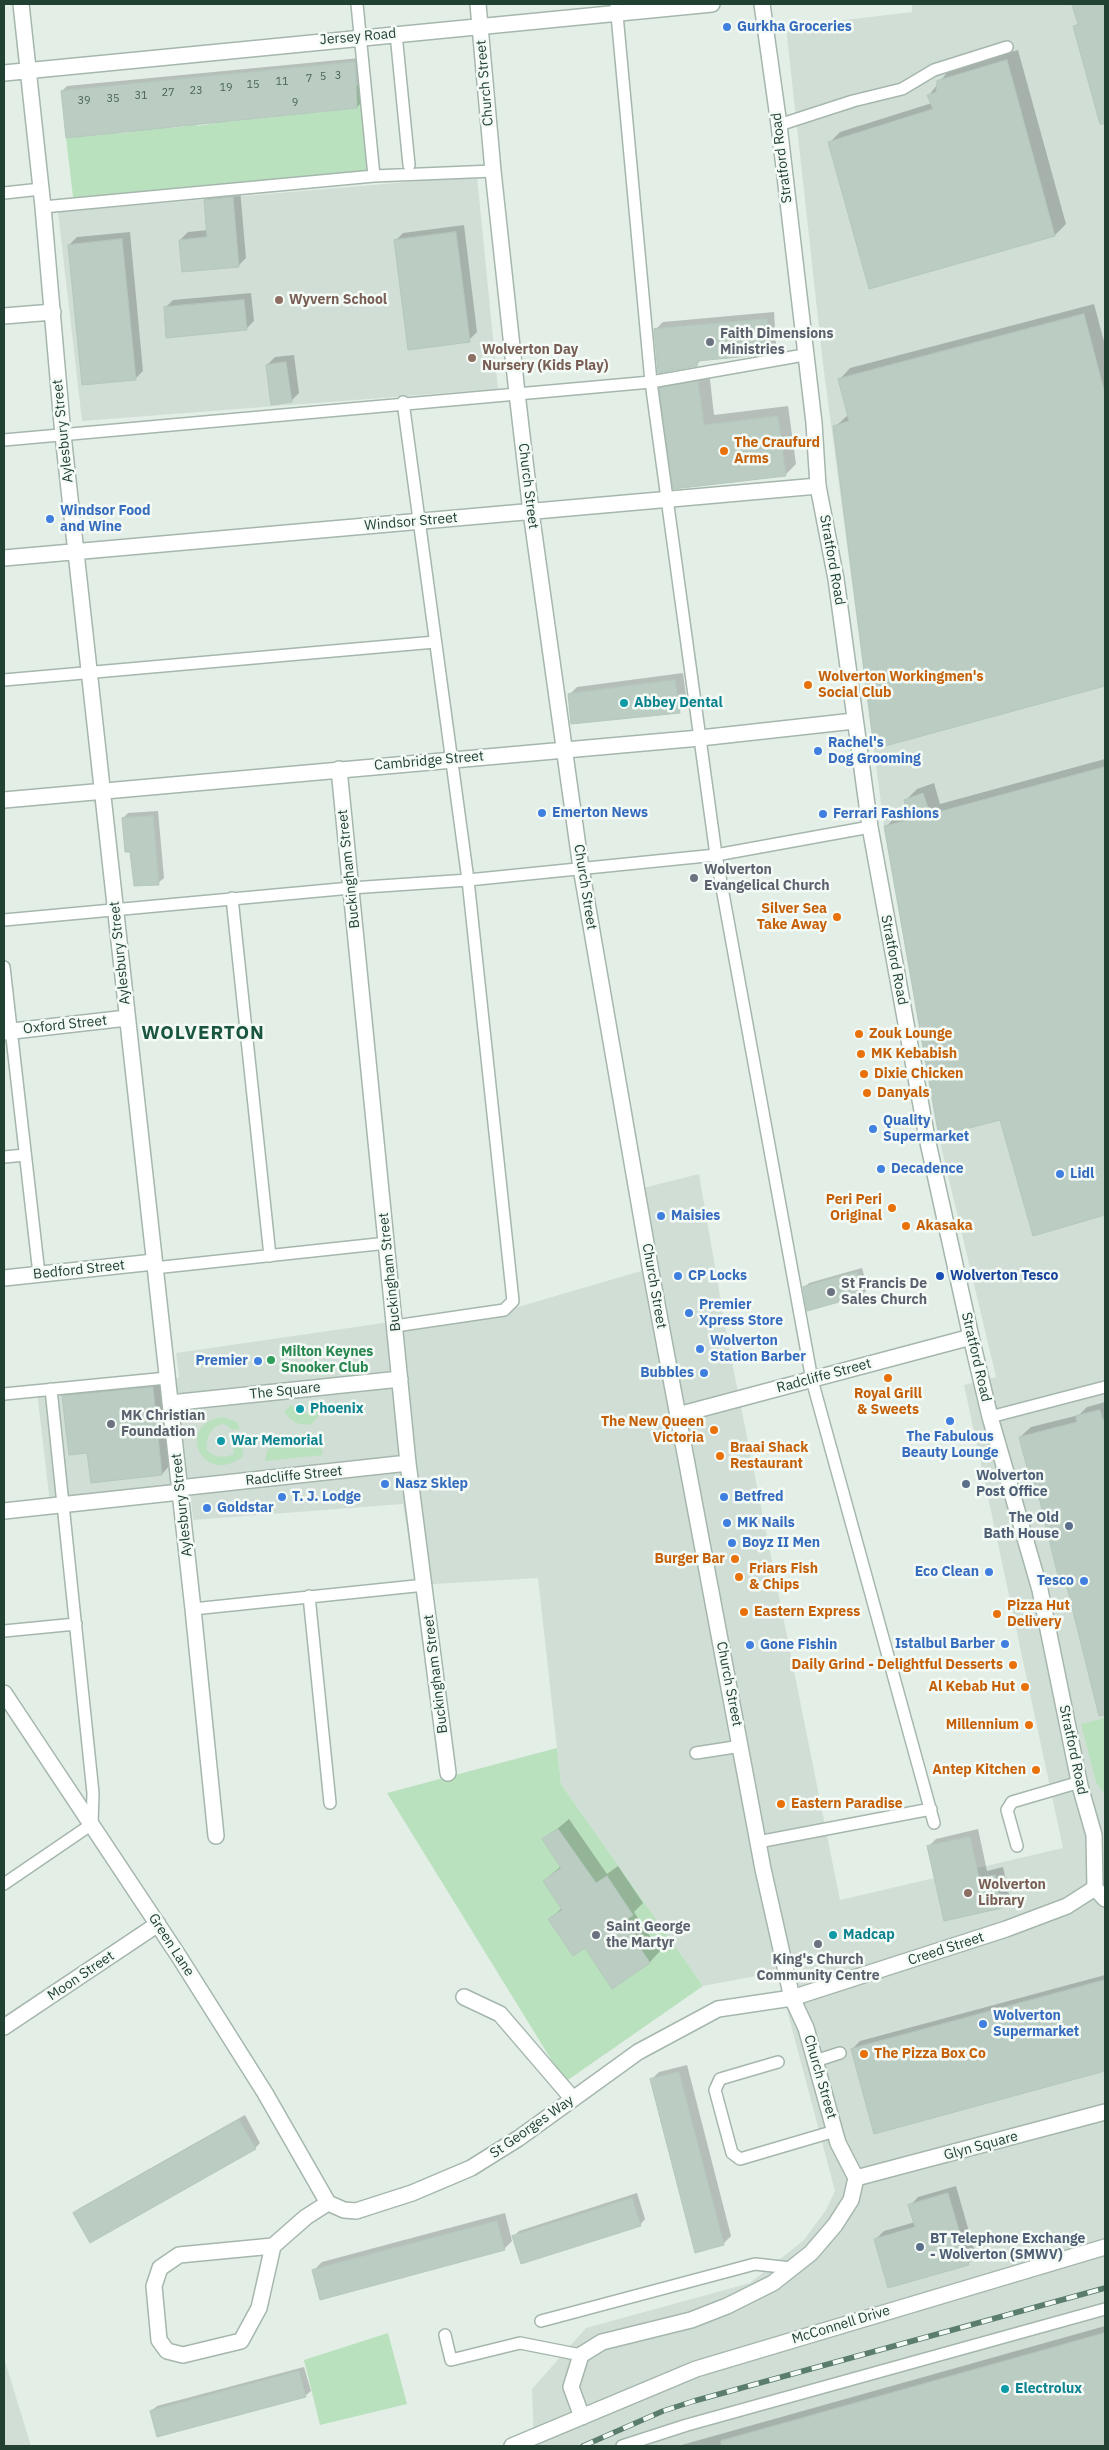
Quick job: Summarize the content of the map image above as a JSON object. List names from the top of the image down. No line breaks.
{"streets":{"street":["Jersey Road","Church Street","Stratford Road","Aylesbury Street","Windsor Street","Cambridge Street","Buckingham Street","Oxford Street","Bedford Street","Radcliffe Street","The Square","Green Lane","Creed Street","Moon Street","St Georges Way","Glyn Square","McConnell Drive"]},"crossings":[["Jersey Road","Church Street"],["Jersey Road","Aylesbury Street"],["Church Street","Windsor Street"],["Church Street","Cambridge Street"],["Church Street","Radcliffe Street"],["Church Street","Creed Street"],["Church Street","St Georges Way"],["Church Street","Glyn Square"],["Stratford Road","Windsor Street"],["Stratford Road","Cambridge Street"],["Stratford Road","Radcliffe Street"],["Stratford Road","Creed Street"],["Aylesbury Street","Windsor Street"],["Aylesbury Street","Cambridge Street"],["Aylesbury Street","Oxford Street"],["Aylesbury Street","Bedford Street"],["Aylesbury Street","Radcliffe Street"],["Aylesbury Street","The Square"],["Cambridge Street","Buckingham Street"],["Buckingham Street","Radcliffe Street"],["Buckingham Street","The Square"],["Green Lane","Moon Street"],["Green Lane","St Georges Way"],["Creed Street","St Georges Way"]],"districts":["WOLVERTON"],"places":["Gurkha Groceries","Wyvern School","Faith Dimensions Ministries","Wolverton Day Nursery (Kids Play)","The Craufurd Arms","Windsor Food and Wine","Wolverton Workingmen's Social Club","Abbey Dental","Rachel's Dog Grooming","Emerton News","Ferrari Fashions","Wolverton Evangelical Church","Silver Sea Take Away","Zouk Lounge","MK Kebabish","Dixie Chicken","Danyals","Quality Supermarket","Decadence","Lidl","Peri Peri Original","Maisies","Akasaka","CP Locks","Wolverton Tesco","St Francis De Sales Church","Premier Xpress Store","Wolverton Station Barber","Milton Keynes Snooker Club","Premier","Bubbles","Royal Grill & Sweets","Phoenix","The Fabulous Beauty Lounge","MK Christian Foundation","The New Queen Victoria","War Memorial","Braai Shack Restaurant","Nasz Sklep","Wolverton Post Office","T. J. Lodge","Betfred","Goldstar","MK Nails","The Old Bath House","Boyz II Men","Burger Bar","Eco Clean","Friars Fish & Chips","Tesco","Eastern Express","Pizza Hut Delivery","Istalbul Barber","Gone Fishin","Daily Grind - Delightful Desserts","Al Kebab Hut","Millennium","Antep Kitchen","Eastern Paradise","Wolverton Library","Saint George the Martyr","Madcap","King's Church Community Centre","Wolverton Supermarket","The Pizza Box Co","BT Telephone Exchange - Wolverton (SMWV)","Electrolux"],"house_numbers":["3","5","7","11","15","19","23","27","31","35","39","9"]}
